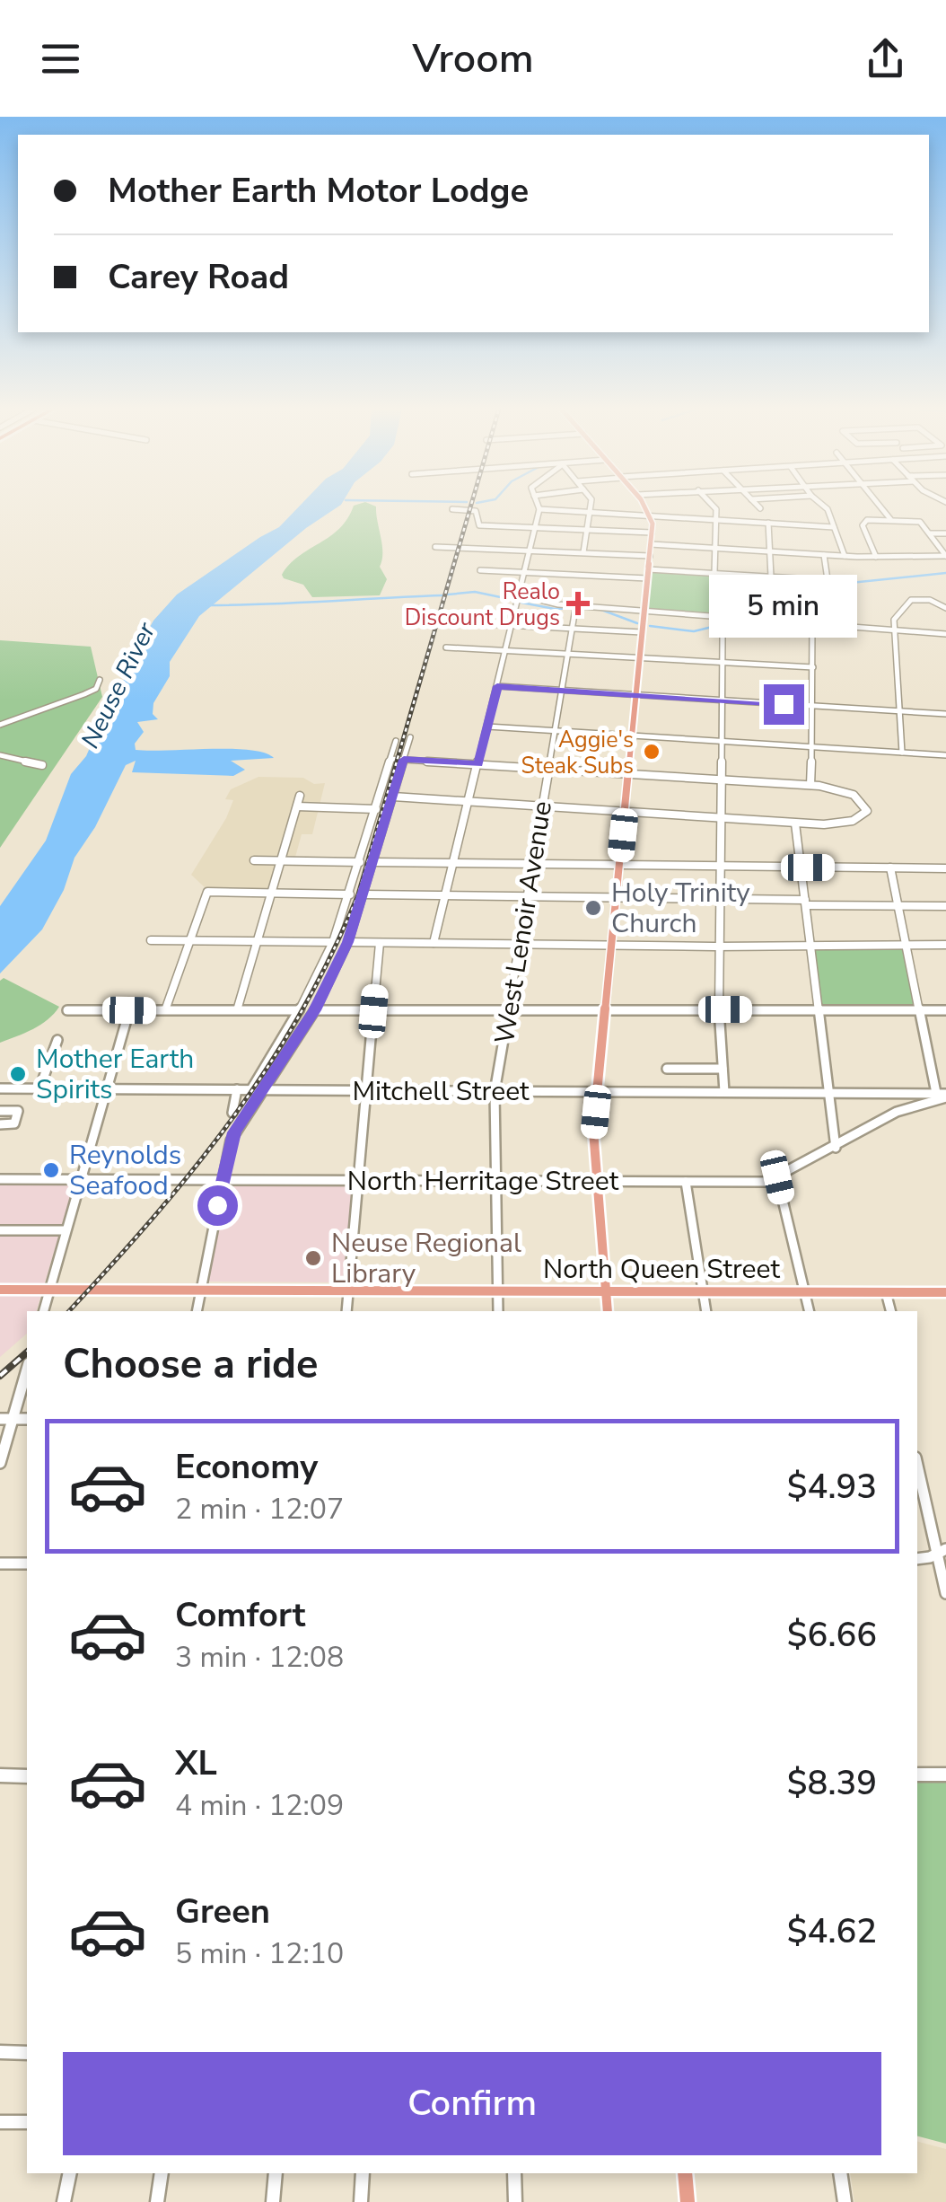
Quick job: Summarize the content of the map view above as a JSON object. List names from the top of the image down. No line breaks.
{"streets":{"main road":["North Queen Street"],"street":["West Lenoir Avenue","Mitchell Street","North Herritage Street"]},"crossings":[["West Lenoir Avenue","Mitchell Street"],["West Lenoir Avenue","North Herritage Street"],["West Lenoir Avenue","North Queen Street"],["Mitchell Street","North Herritage Street"]],"water":["Neuse River"],"places":{"health":["Realo Discount Drugs"],"other":["Aggie's Steak Subs","Holy Trinity Church","Mother Earth Spirits","Reynolds Seafood","Neuse Regional Library"]},"page":{"header":"Vroom","banner":["Mother Earth Motor Lodge","Carey Road"],"bubble":"5 min","heading":"Choose a ride","list":[{"name":"Economy","note":"2 min · 12:07","value":"$4.93"},{"name":"Comfort","note":"3 min · 12:08","value":"$6.66"},{"name":"XL","note":"4 min · 12:09","value":"$8.39"},{"name":"Green","note":"5 min · 12:10","value":"$4.62"}],"buttons":"Confirm"}}
